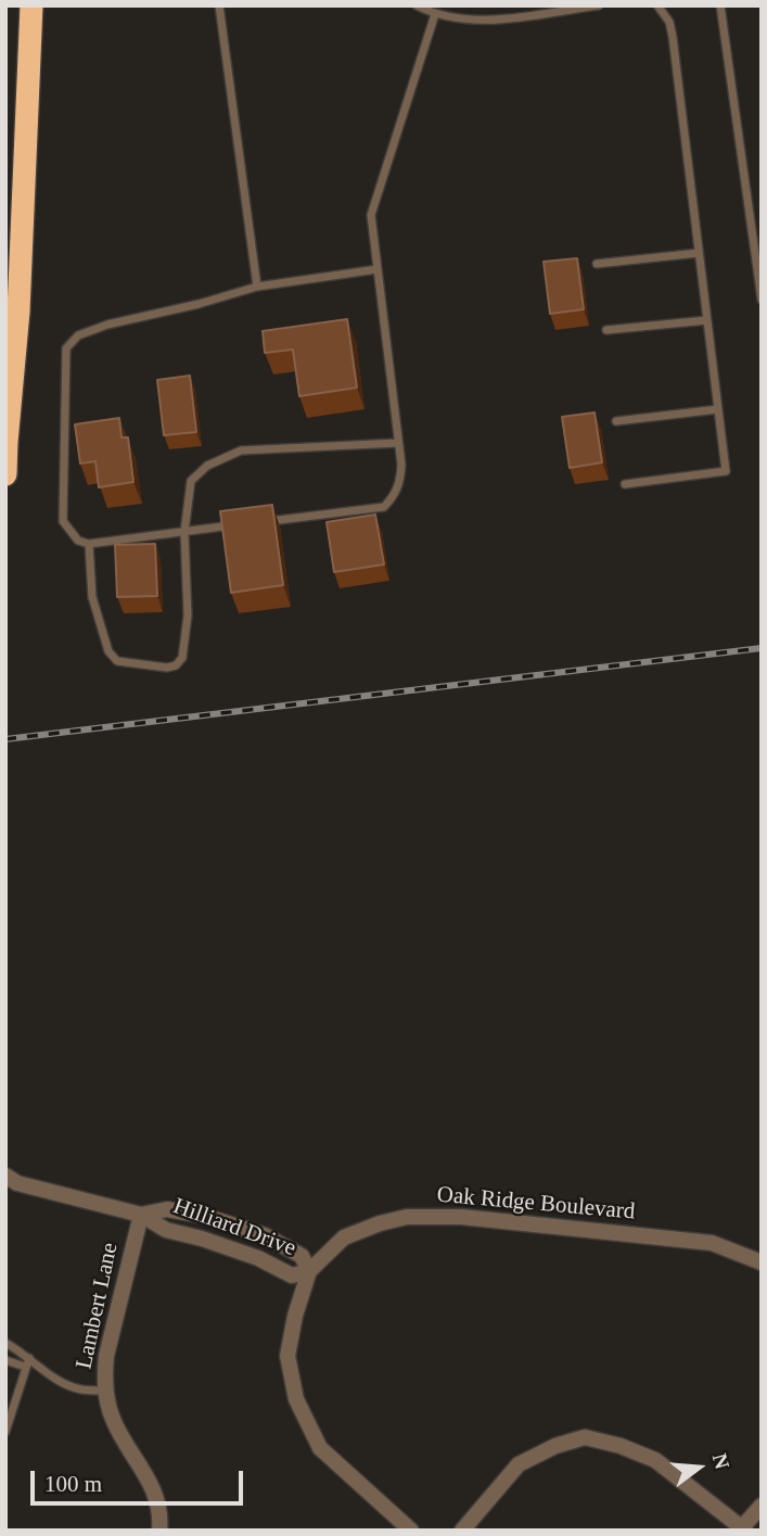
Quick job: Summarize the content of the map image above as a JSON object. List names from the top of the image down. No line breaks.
{"streets":{"street":["Oak Ridge Boulevard","Hilliard Drive","Lambert Lane"]},"crossings":[["Oak Ridge Boulevard","Hilliard Drive"],["Hilliard Drive","Lambert Lane"]],"scale_bar":"100 m","north":"right"}
